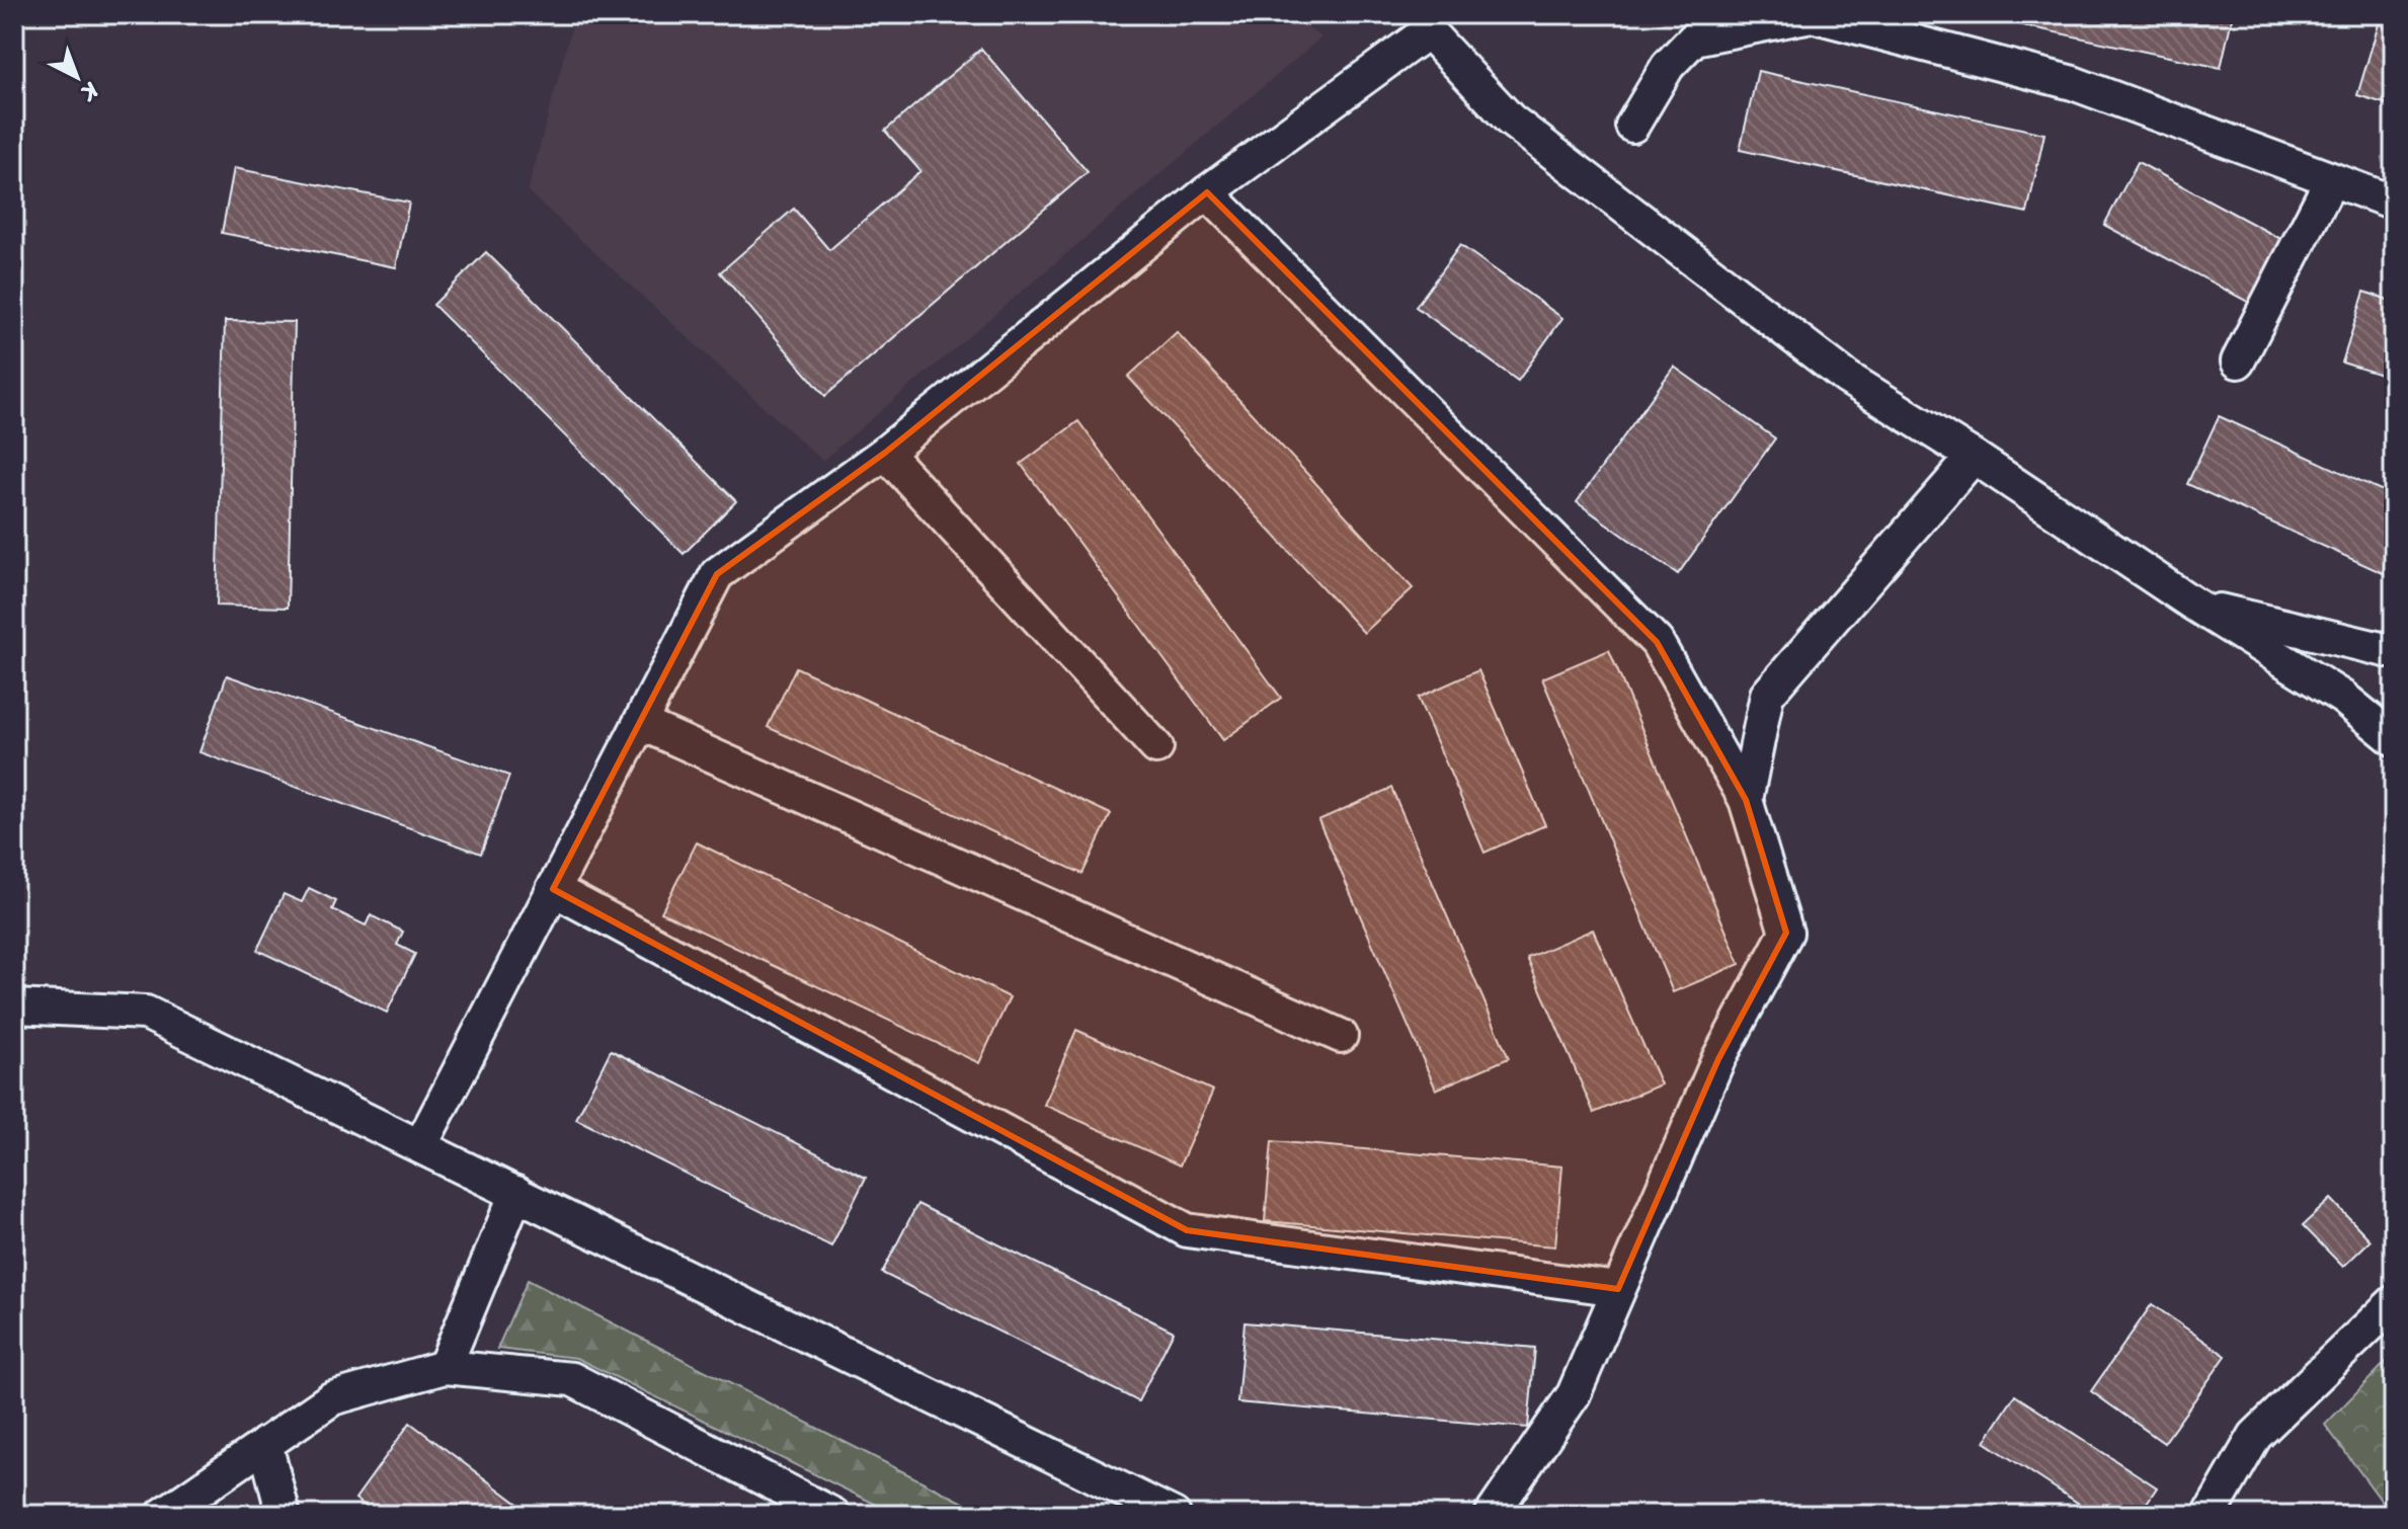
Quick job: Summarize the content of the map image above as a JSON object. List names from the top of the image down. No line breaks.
{"north":"bottom right"}
